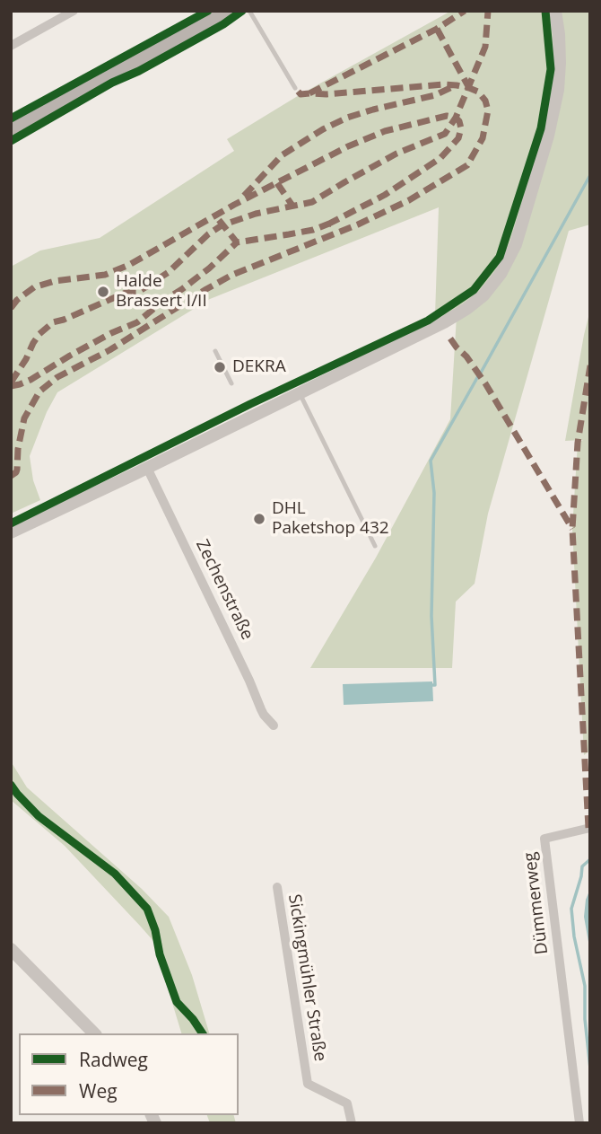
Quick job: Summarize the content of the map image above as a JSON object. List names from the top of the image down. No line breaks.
{"streets":{"street":["Zechenstraße","Dümmerweg","Sickingmühler Straße"]},"places":["Halde Brassert I/II","DEKRA","DHL Paketshop 432"],"legend":["Radweg","Weg"]}
